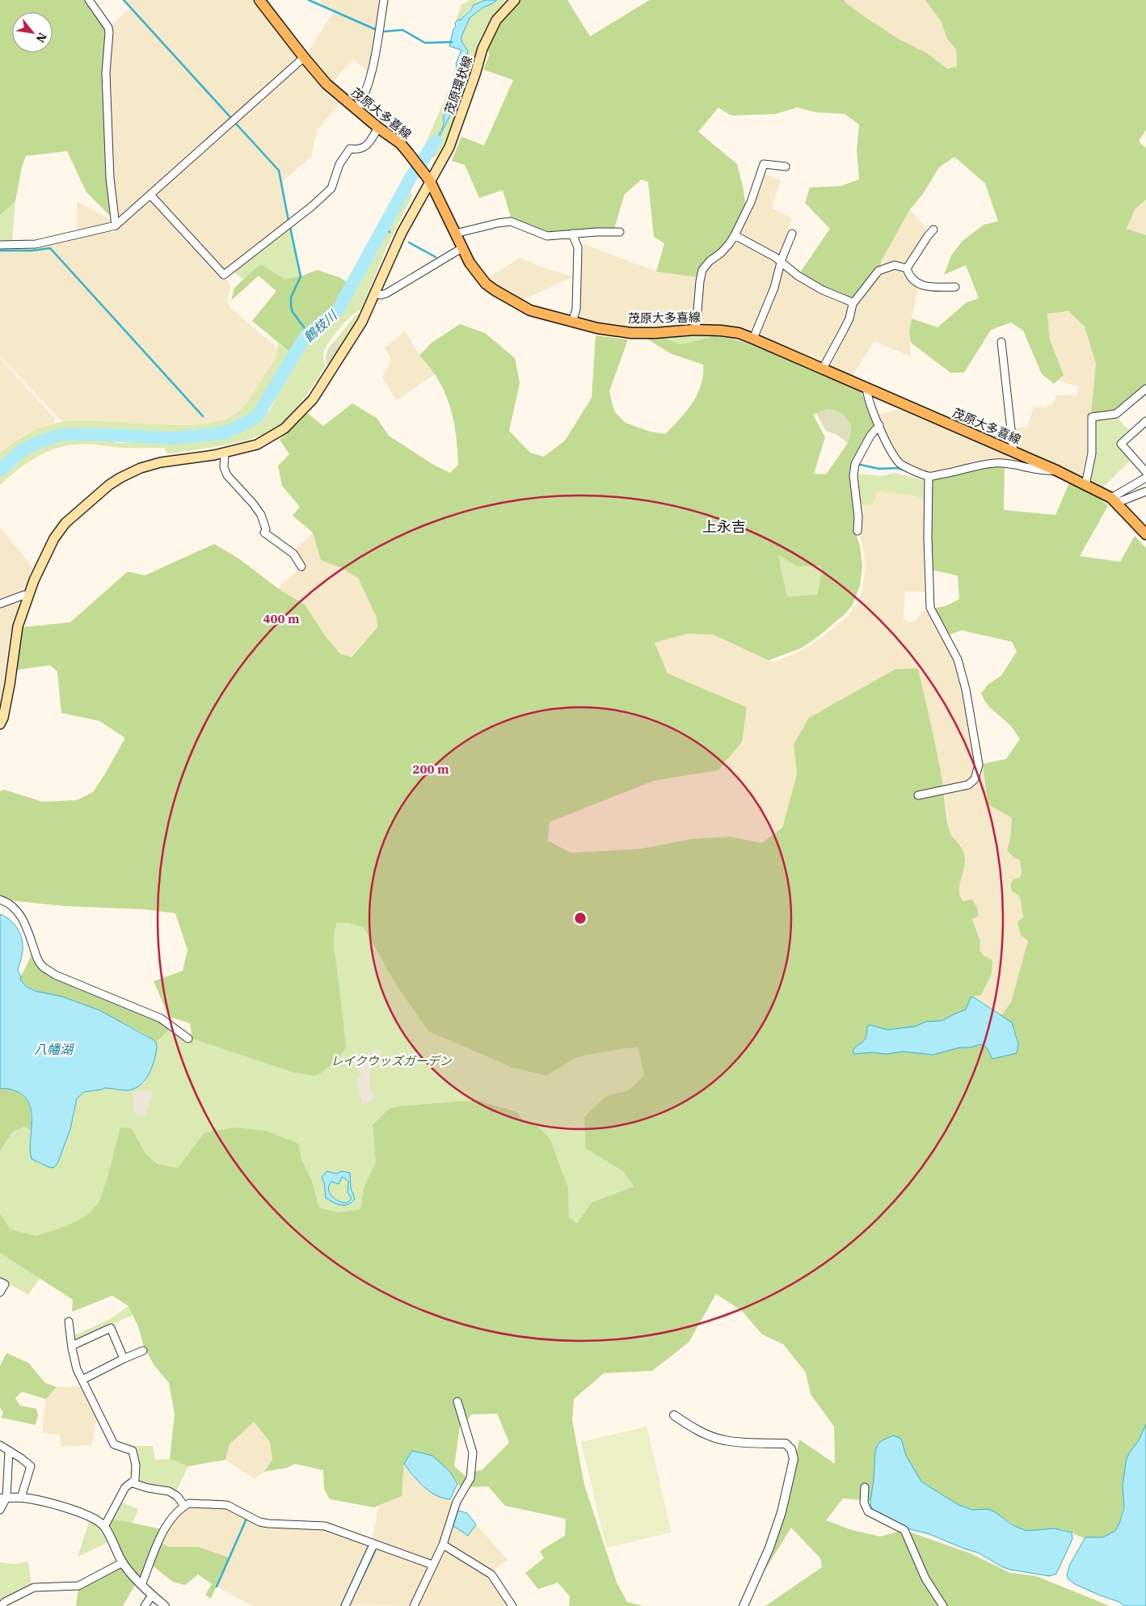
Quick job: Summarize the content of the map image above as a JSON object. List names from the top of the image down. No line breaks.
{"streets":{"main road":["茂原環状線","茂原大多喜線"]},"crossings":[["茂原環状線","茂原大多喜線"]],"districts":["上永吉"],"water":["鶴枝川","八幡湖"],"parks":["レイクウッズガーデン"],"north":"bottom right","rings":["400 m","200 m"]}
